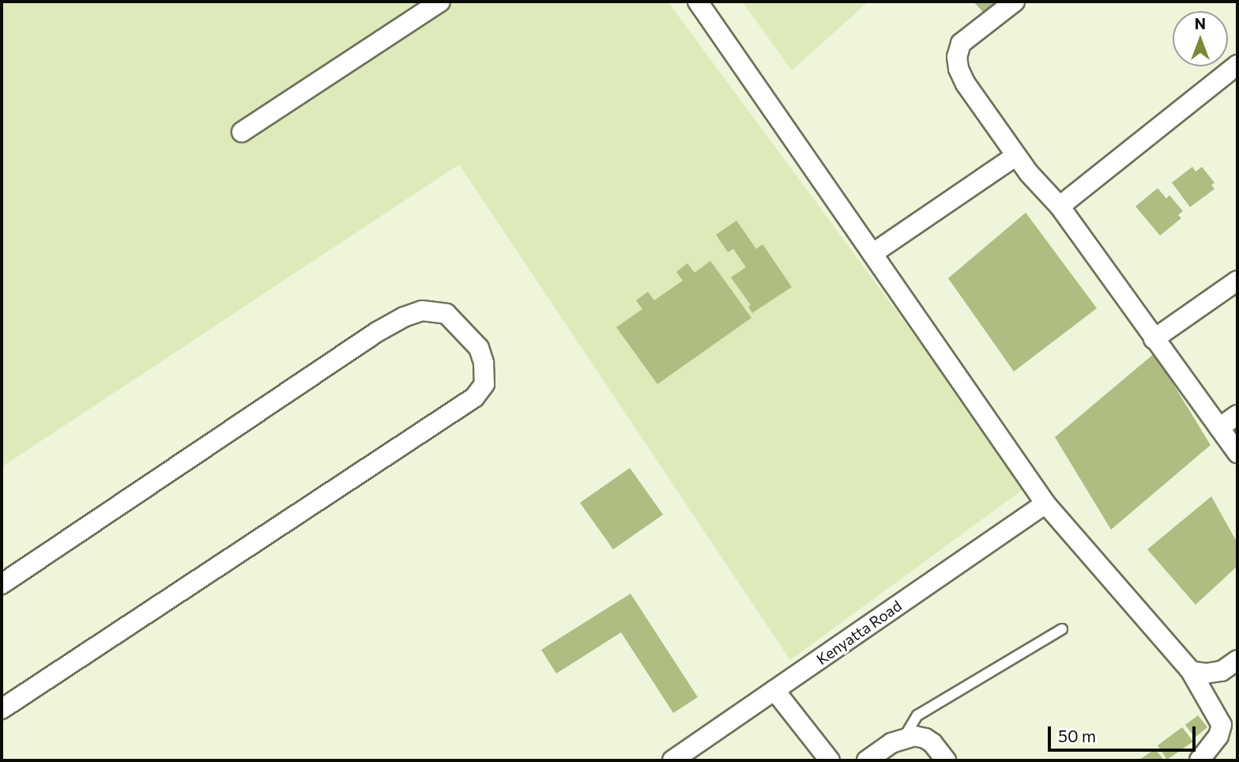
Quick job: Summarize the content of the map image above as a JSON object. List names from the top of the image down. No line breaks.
{"streets":{"street":["Kenyatta Road"]},"scale_bar":"50 m","north":"top"}
